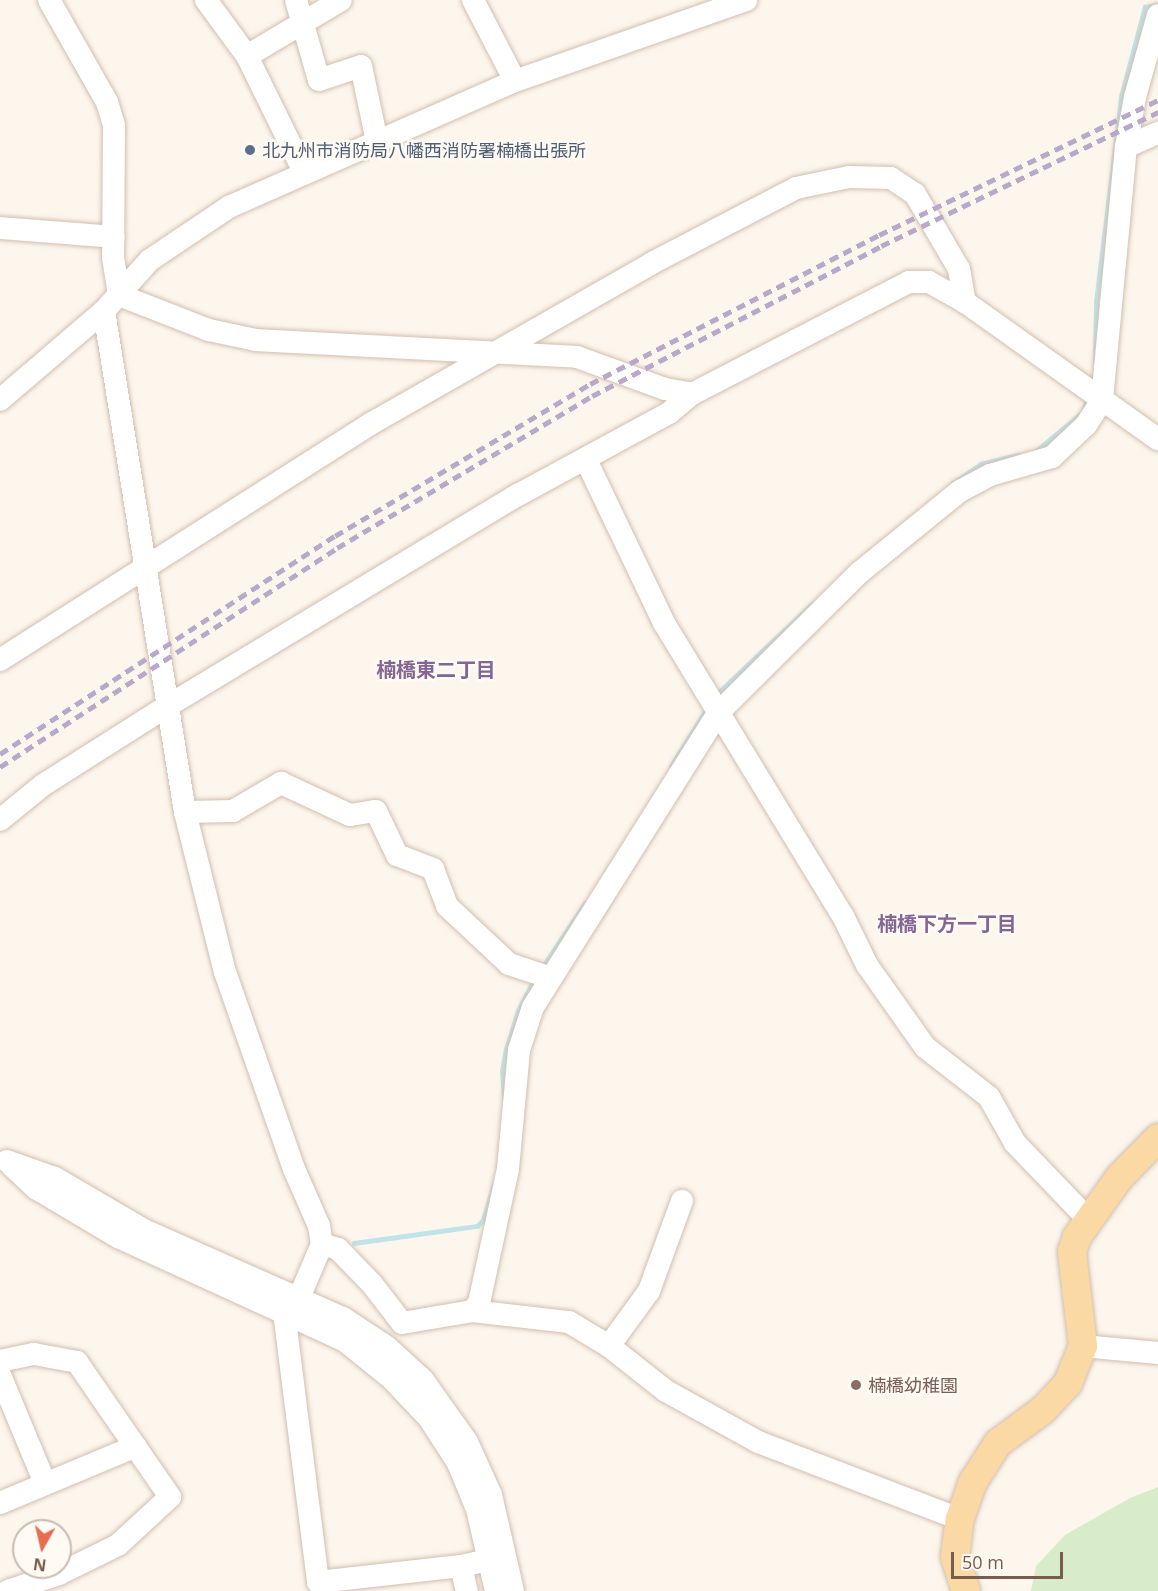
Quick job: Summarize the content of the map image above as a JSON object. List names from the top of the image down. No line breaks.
{"districts":["楠橋東二丁目","楠橋下方一丁目"],"places":["北九州市消防局八幡西消防署楠橋出張所","楠橋幼稚園"],"scale_bar":"50 m","north":"bottom"}
